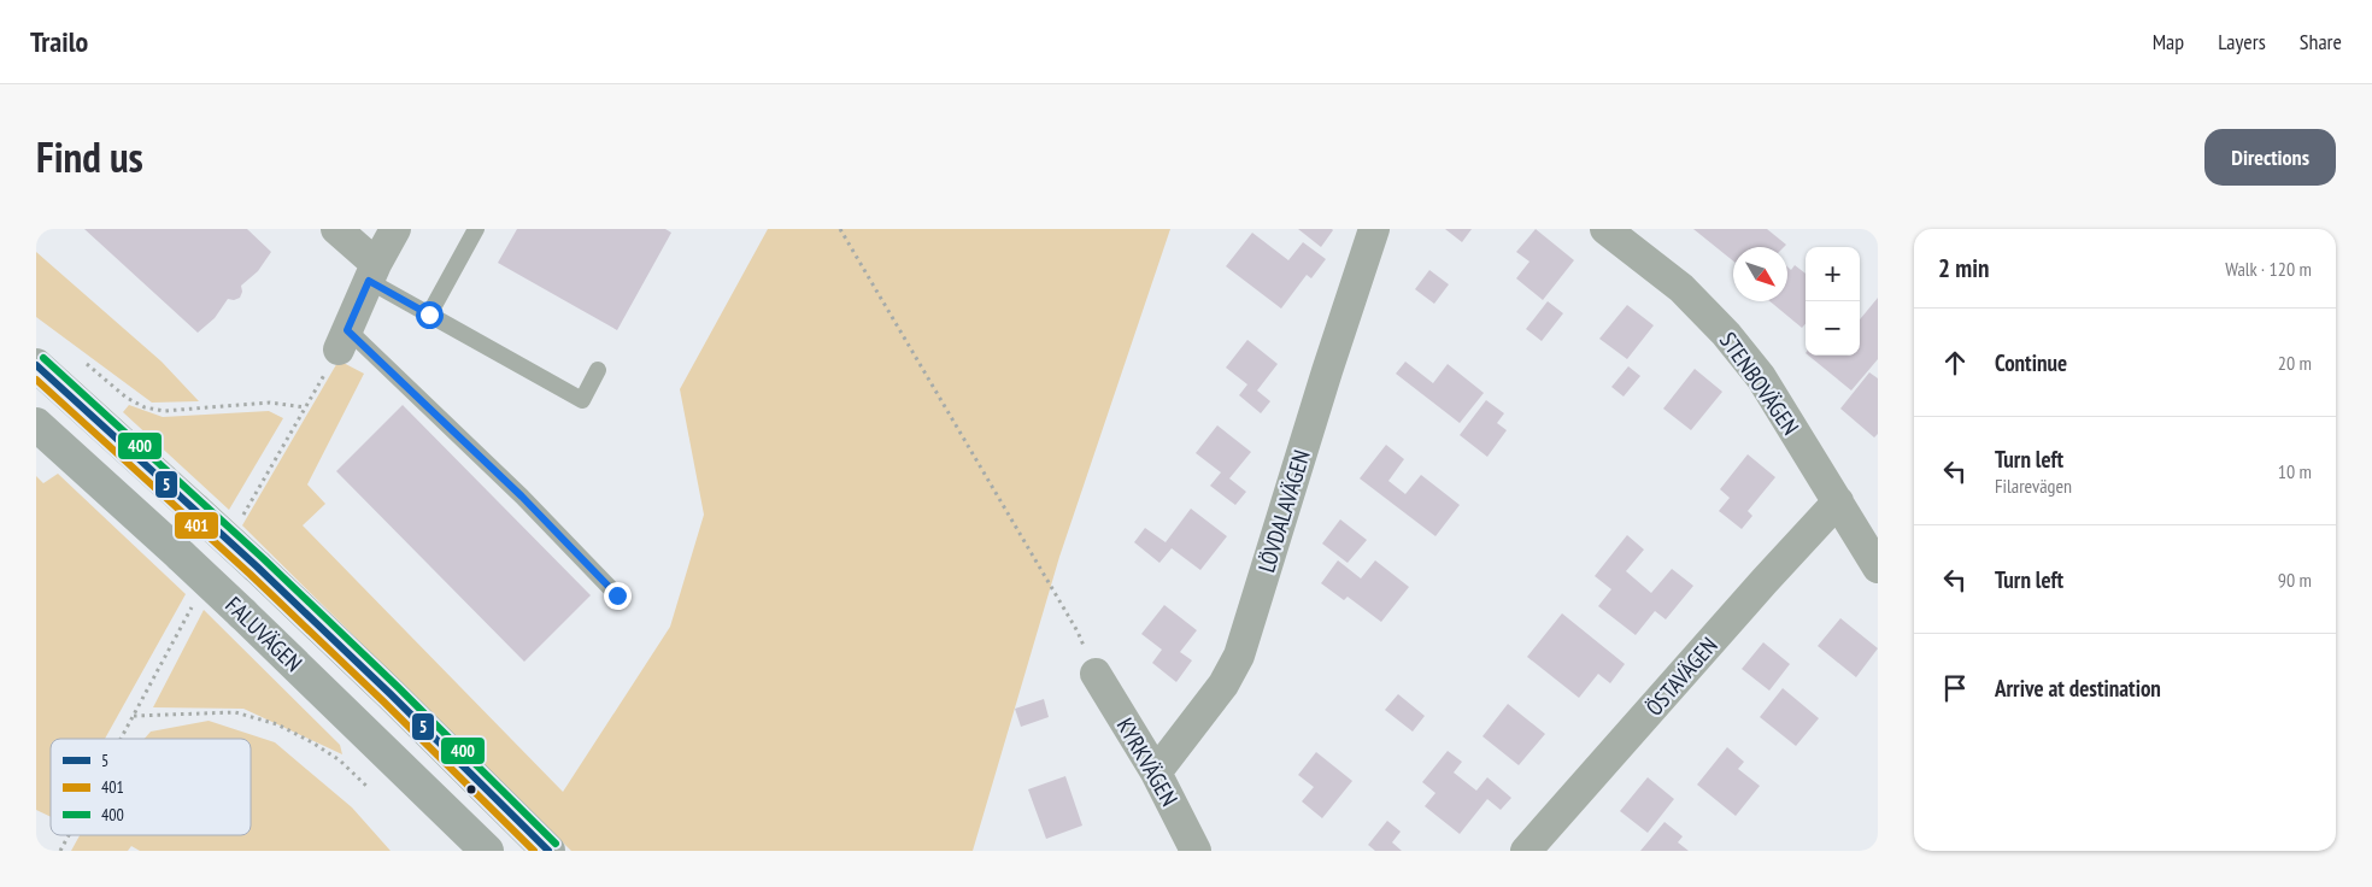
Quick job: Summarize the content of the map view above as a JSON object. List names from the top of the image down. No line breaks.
{"streets":{"highway":["FALUVÄGEN"],"street":["STENBOVÄGEN","LÖVDALAVÄGEN","ÖSTAVÄGEN","KYRKVÄGEN"]},"crossings":[["STENBOVÄGEN","ÖSTAVÄGEN"],["LÖVDALAVÄGEN","KYRKVÄGEN"]],"lines":["transit line 400","transit line 5","transit line 401"],"legend":["5","401","400"],"north":"bottom right","page":{"header":"Trailo","nav":["Map","Layers","Share"],"title":"Find us","buttons":"Directions","heading":["2 min","Walk · 120 m"],"map_buttons":["+","−"],"list":[["Continue","20 m"],["Turn left","Filarevägen","10 m"],["Turn left","90 m"],"Arrive at destination"]}}
